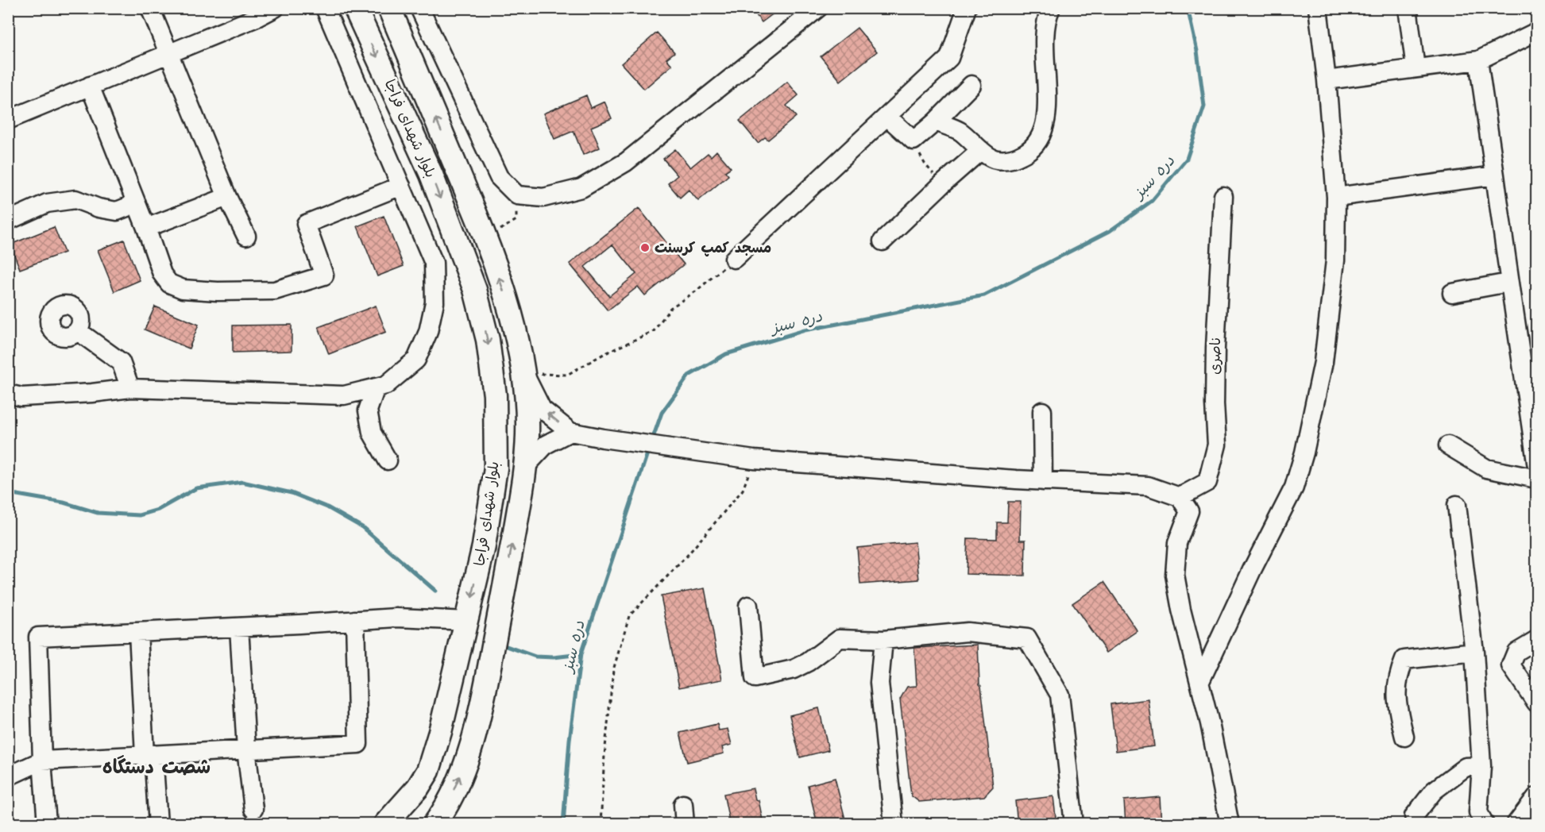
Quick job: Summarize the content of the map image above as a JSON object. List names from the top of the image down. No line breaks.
{"streets":{"main road":["بلوار شهدای فراجا"],"street":["ناصری"]},"districts":["شصت دستگاه"],"water":["دره سبز"],"places":["مسجد کمپ کرسنت"]}
